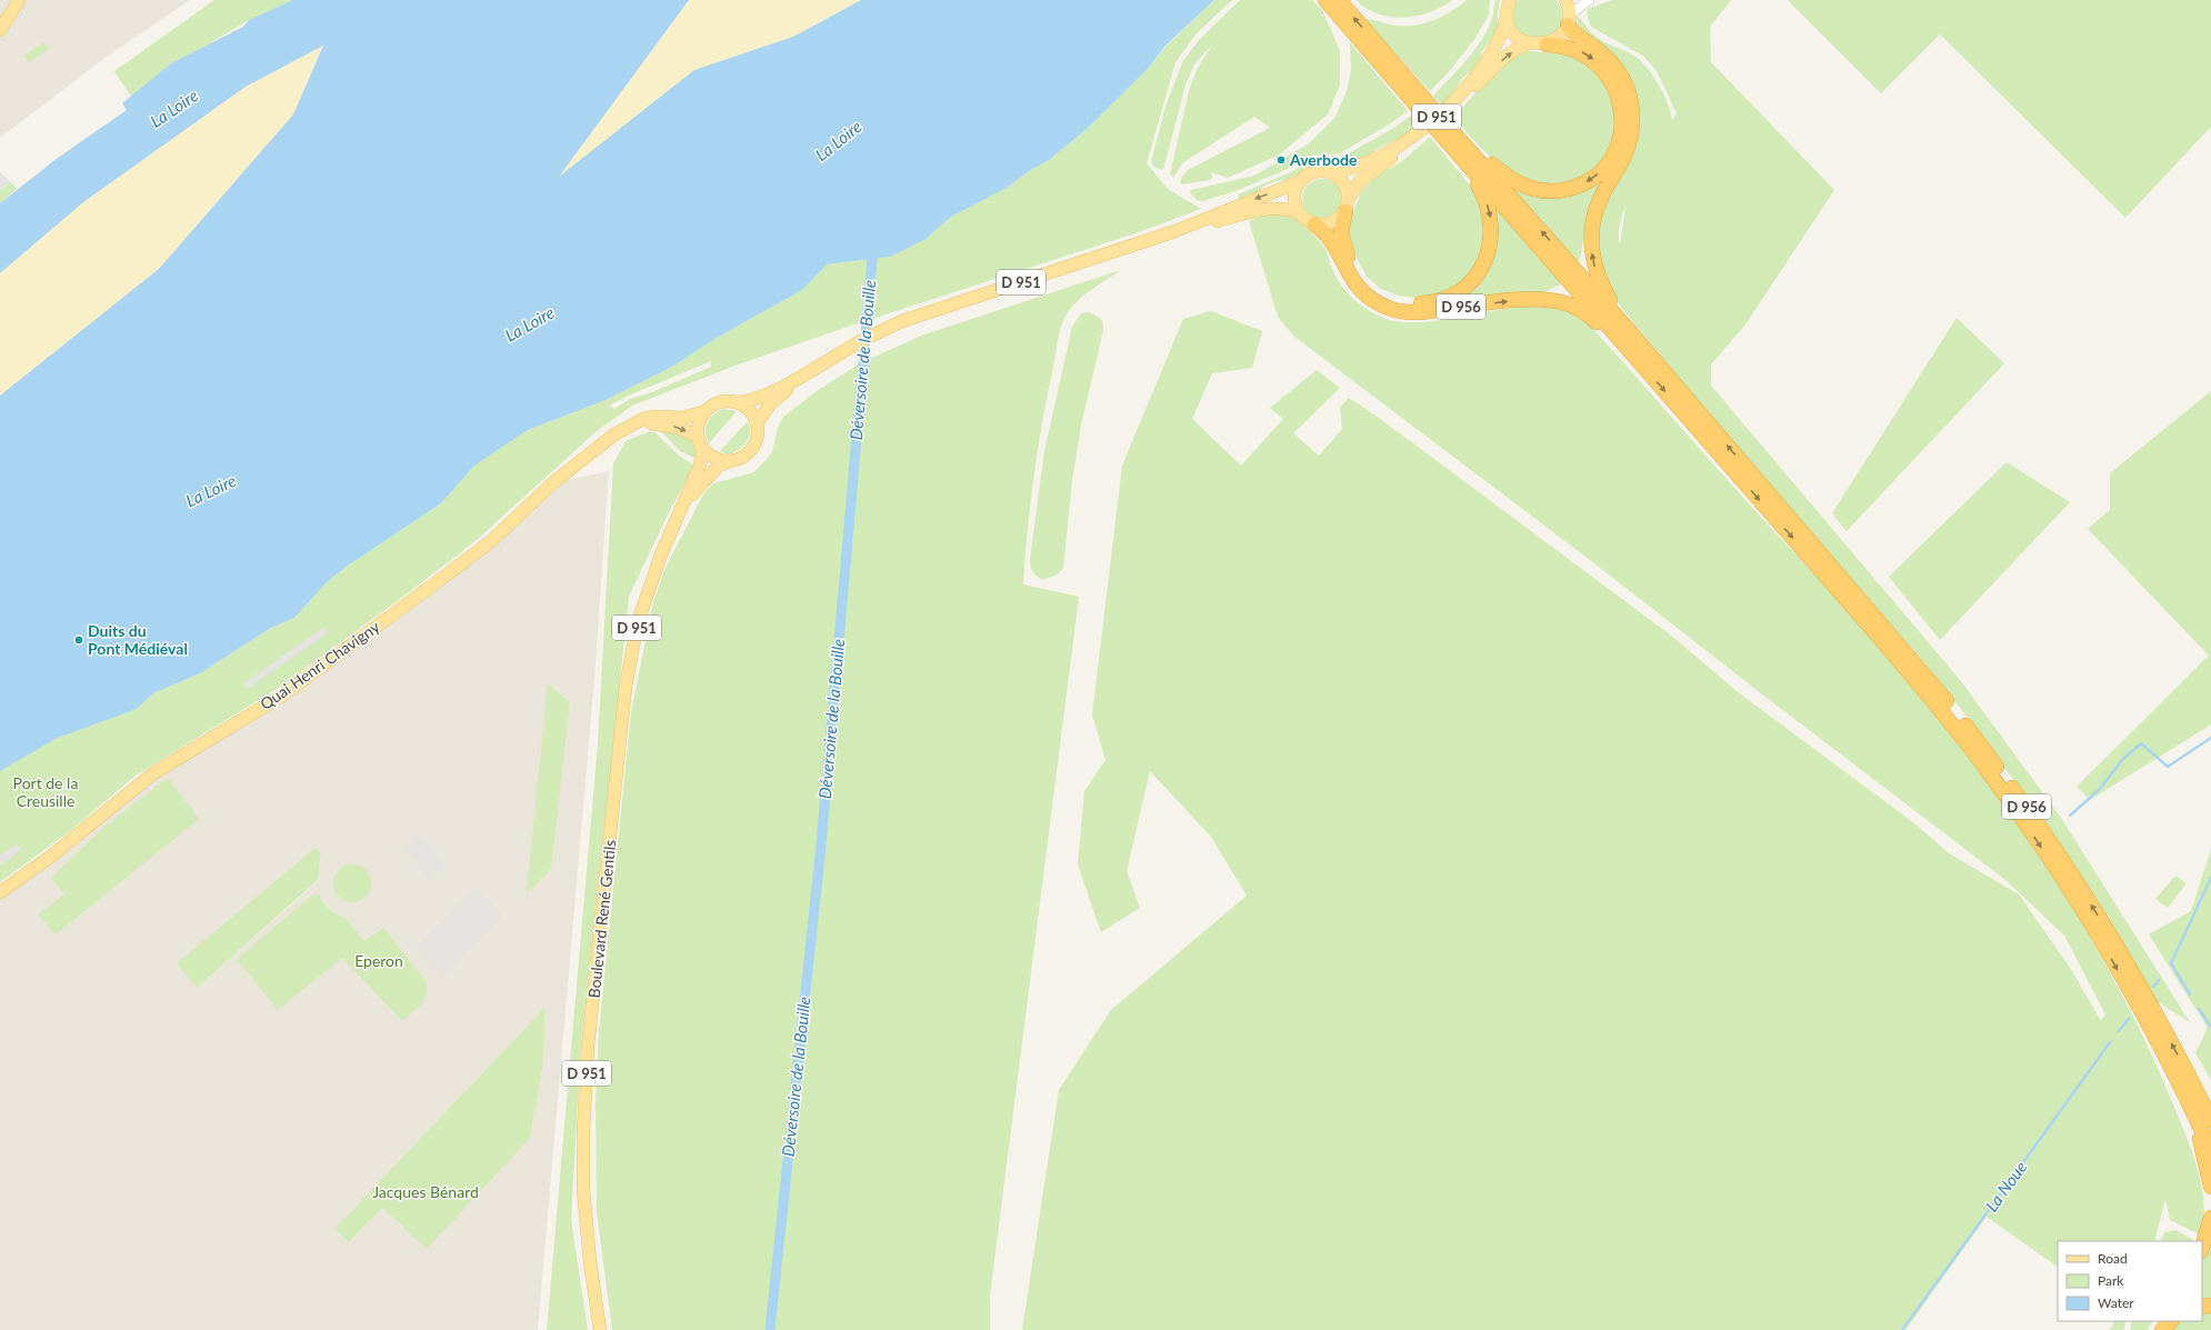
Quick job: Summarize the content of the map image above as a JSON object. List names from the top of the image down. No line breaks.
{"streets":{"highway":["D 956"],"main road":["D 951","Quai Henri Chavigny","Boulevard René Gentils"]},"crossings":[["D 951","D 956"],["D 951","Boulevard René Gentils"]],"water":["La Loire","Déversoire de la Bouille","La Noue"],"parks":["Port de la Creusille","Eperon","Jacques Bénard"],"places":["Averbode","Duits du Pont Médiéval"],"legend":["Road","Park","Water"]}
